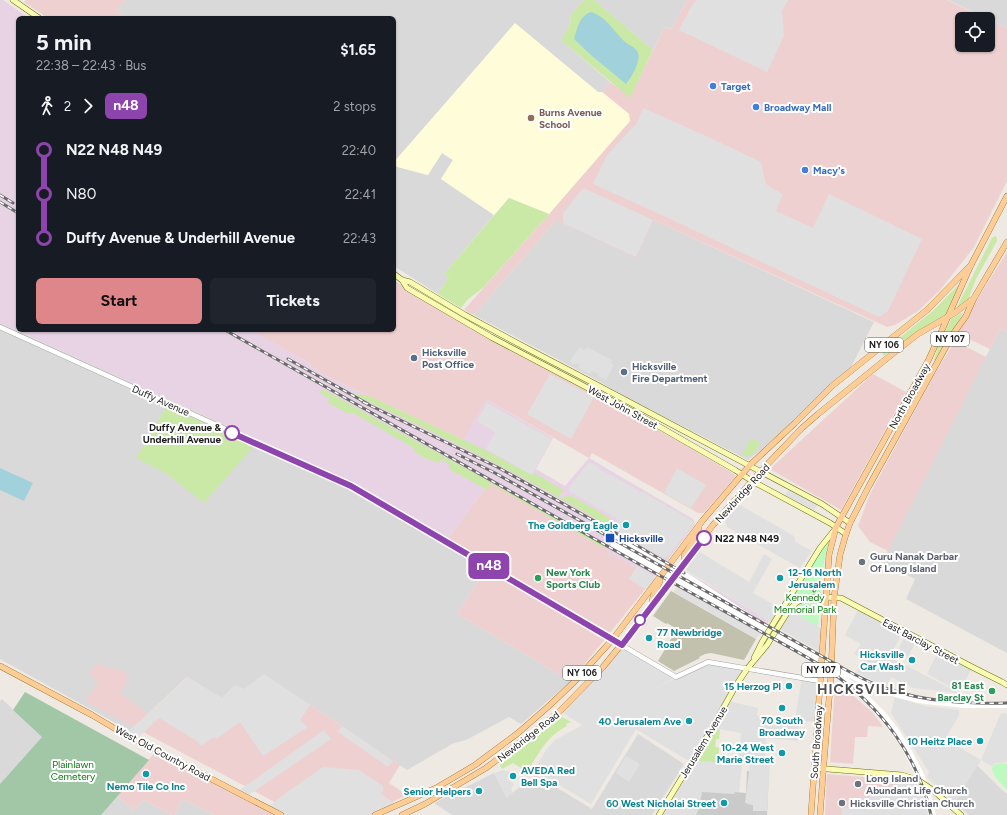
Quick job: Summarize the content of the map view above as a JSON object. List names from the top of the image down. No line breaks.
{"streets":{"main road":["NY 107","NY 106","North Broadway","West John Street","Newbridge Road","East Barclay Street","Jerusalem Avenue","South Broadway","West Old Country Road"],"street":["Duffy Avenue"]},"crossings":[["NY 106","North Broadway"],["NY 106","Duffy Avenue"],["NY 106","West John Street"],["NY 106","Newbridge Road"],["North Broadway","West John Street"],["North Broadway","Newbridge Road"],["North Broadway","Jerusalem Avenue"],["North Broadway","South Broadway"],["Duffy Avenue","Newbridge Road"],["Duffy Avenue","Jerusalem Avenue"],["West John Street","Newbridge Road"],["West John Street","Jerusalem Avenue"],["West John Street","South Broadway"],["East Barclay Street","Jerusalem Avenue"],["East Barclay Street","South Broadway"],["Jerusalem Avenue","South Broadway"]],"districts":["HICKSVILLE"],"parks":["Kennedy Memorial Park","Plainlawn Cemetery"],"places":{"other":["Target","Broadway Mall","Burns Avenue School","Macy's","Hicksville Post Office","Hicksville Fire Department","Duffy Avenue & Underhill Avenue","The Goldberg Eagle","N22 N48 N49","Guru Nanak Darbar Of Long Island","New York Sports Club","12-16 North Jerusalem","77 Newbridge Road","Hicksville Car Wash","15 Herzog Pl","81 East Barclay St","70 South Broadway","40 Jerusalem Ave","10 Heitz Place","10-24 West Marie Street","Nemo Tile Co Inc","AVEDA Red Bell Spa","Long Island Abundant Life Church","Senior Helpers","60 West Nicholai Street","Hicksville Christian Church"],"transit":["Hicksville"]},"lines":["bus line n48"],"page":{"on_map":"n48","heading":["5 min","22:38 – 22:43 · Bus","$1.65"],"legs":["2","n48","2 stops"],"list":[{"name":"N22 N48 N49","value":"22:40"},{"name":"N80","value":"22:41"},{"name":"Duffy Avenue & Underhill Avenue","value":"22:43"}],"buttons":["Start","Tickets"]}}
